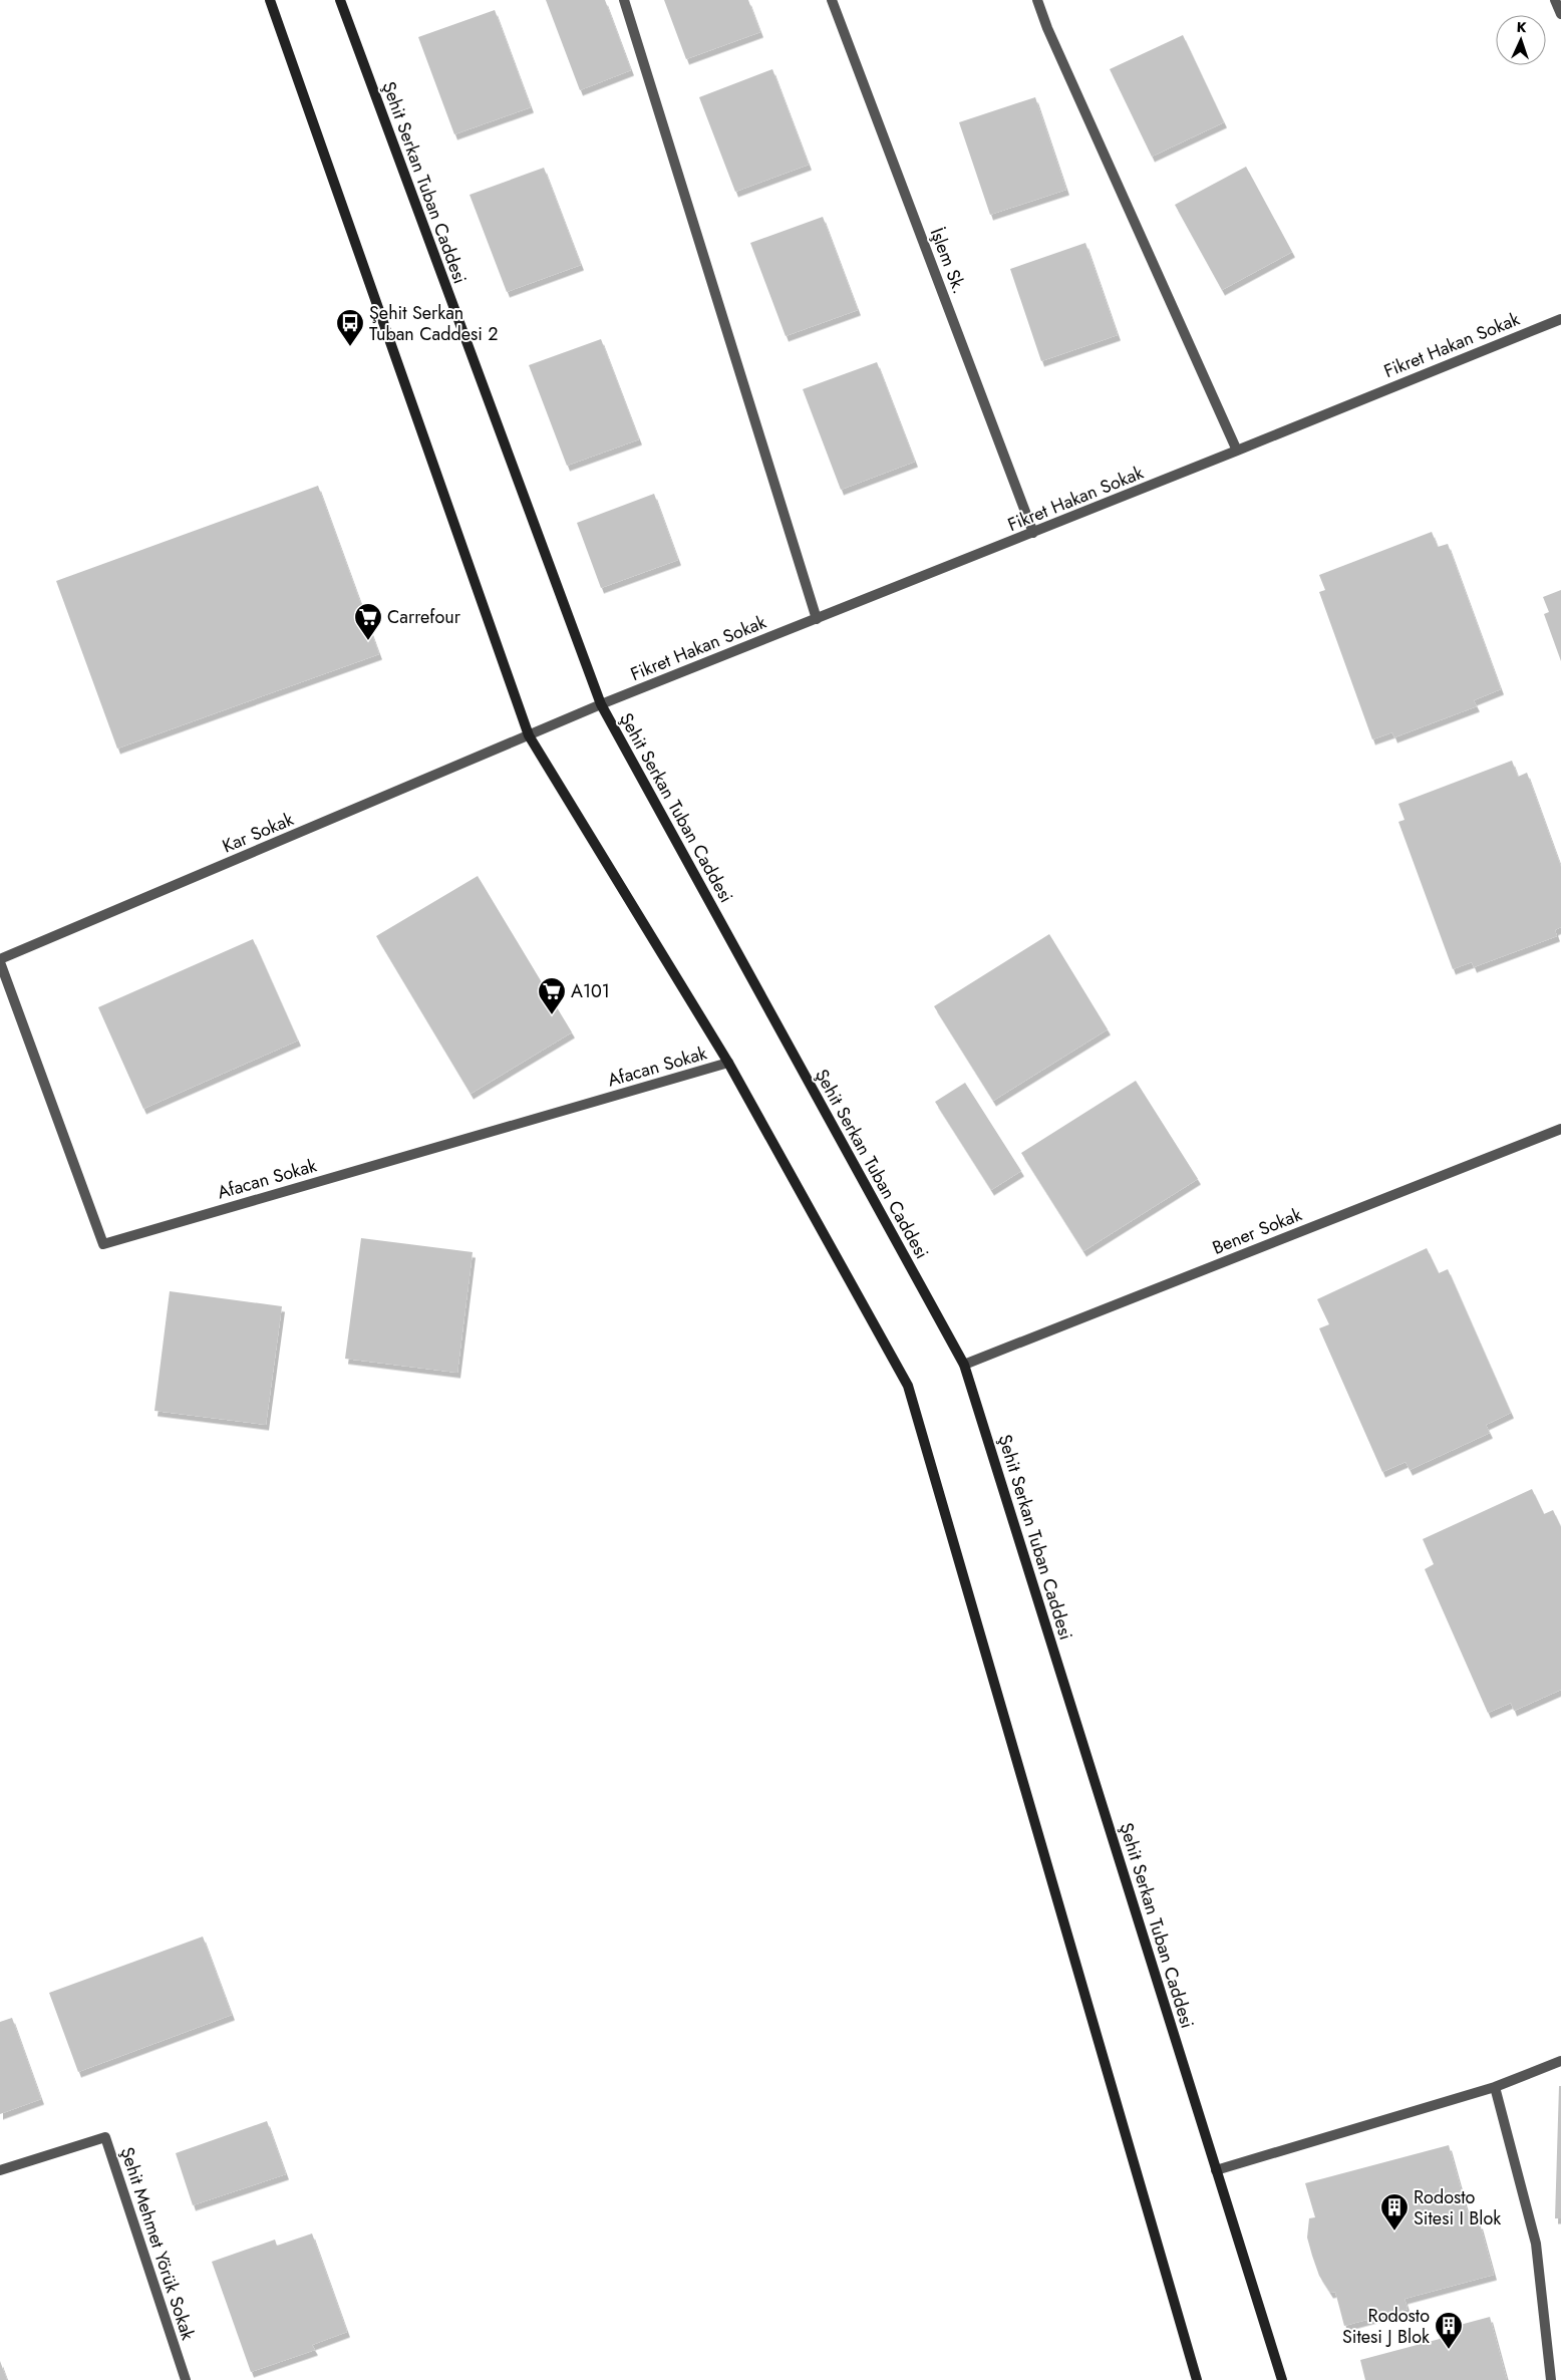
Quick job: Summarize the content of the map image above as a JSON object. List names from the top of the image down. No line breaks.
{"streets":{"main road":["Şehit Serkan Tuban Caddesi"],"street":["İşlem Sk.","Fikret Hakan Sokak","Kar Sokak","Afacan Sokak","Bener Sokak","Şehit Mehmet Yörük Sokak"]},"crossings":[["Şehit Serkan Tuban Caddesi","Fikret Hakan Sokak"],["Şehit Serkan Tuban Caddesi","Bener Sokak"],["İşlem Sk.","Fikret Hakan Sokak"],["Fikret Hakan Sokak","Kar Sokak"],["Kar Sokak","Afacan Sokak"]],"places":{"bus stop":["Şehit Serkan Tuban Caddesi 2"],"supermarket":["Carrefour","A101"],"building":["Rodosto Sitesi I Blok","Rodosto Sitesi J Blok"]},"north":"top"}
